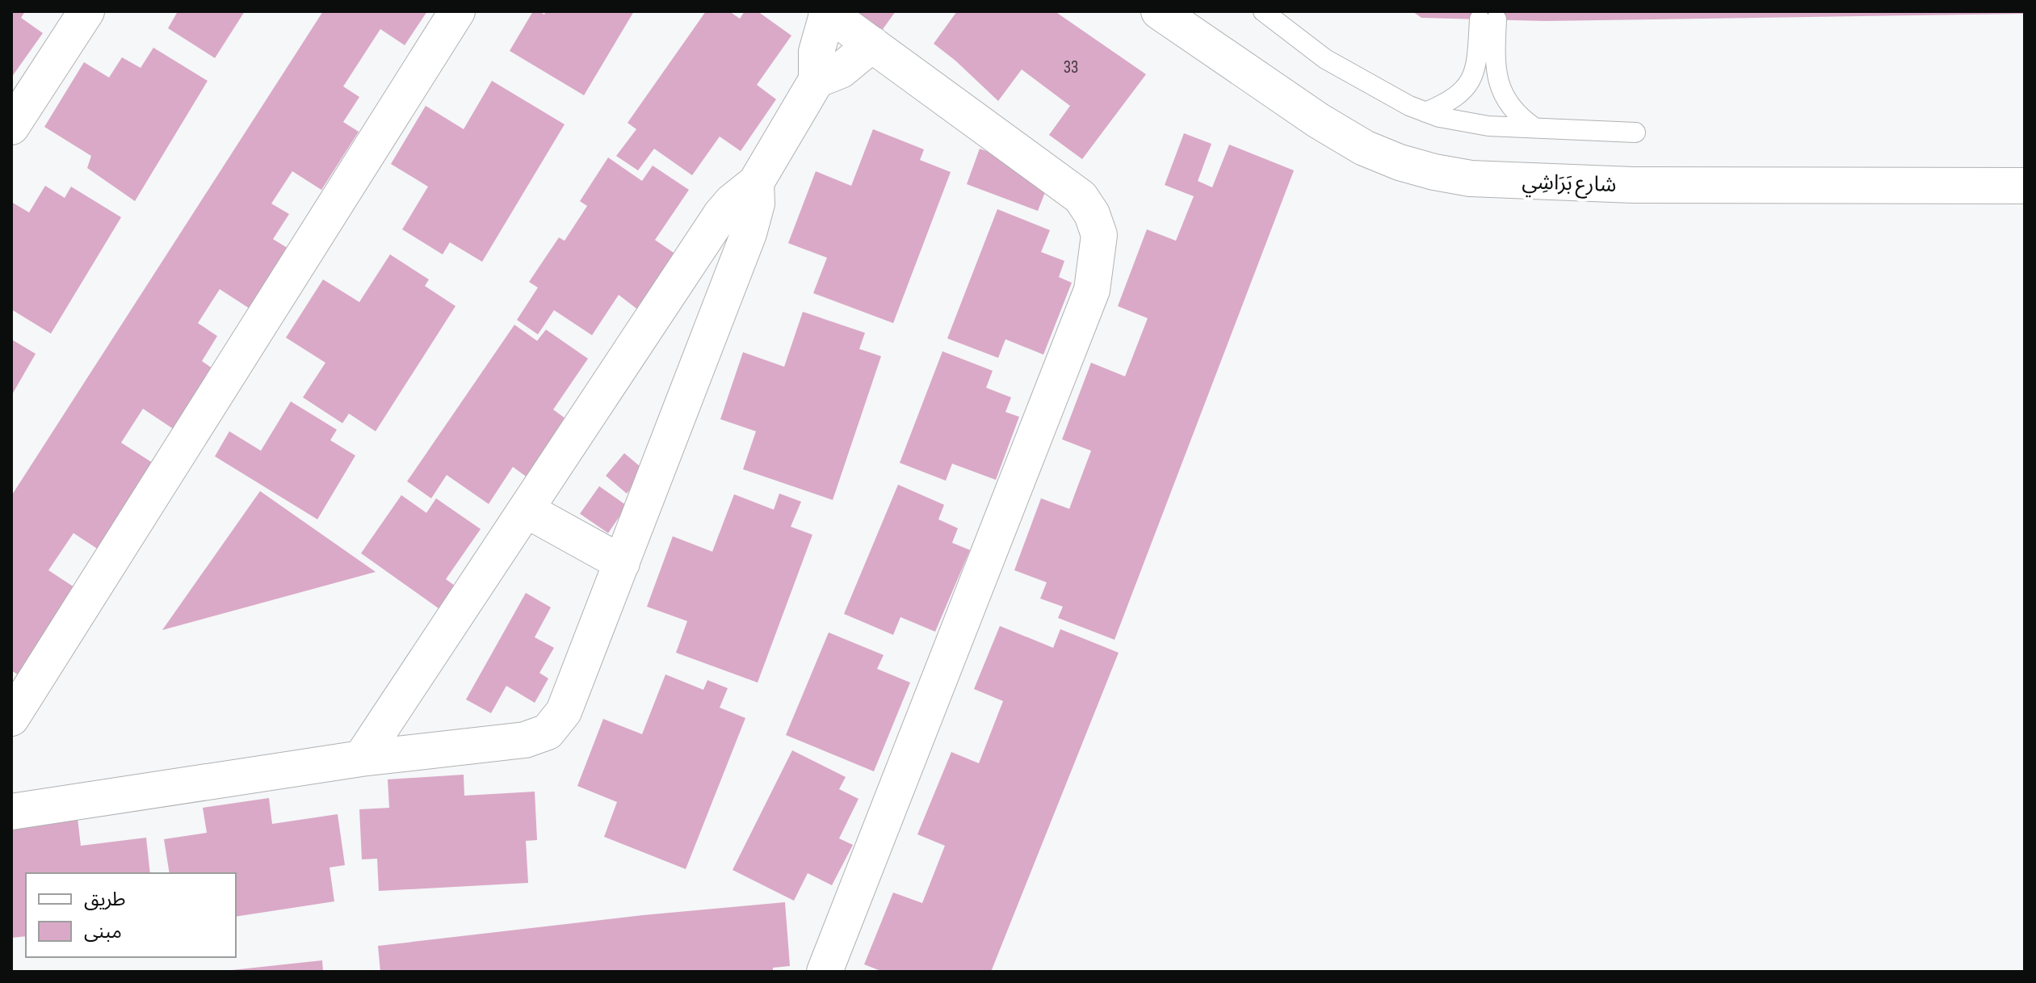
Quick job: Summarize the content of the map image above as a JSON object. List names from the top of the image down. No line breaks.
{"streets":{"street":["شارع بَرَاشِي"]},"house_numbers":["33"],"legend":["طريق","مبنى"]}
